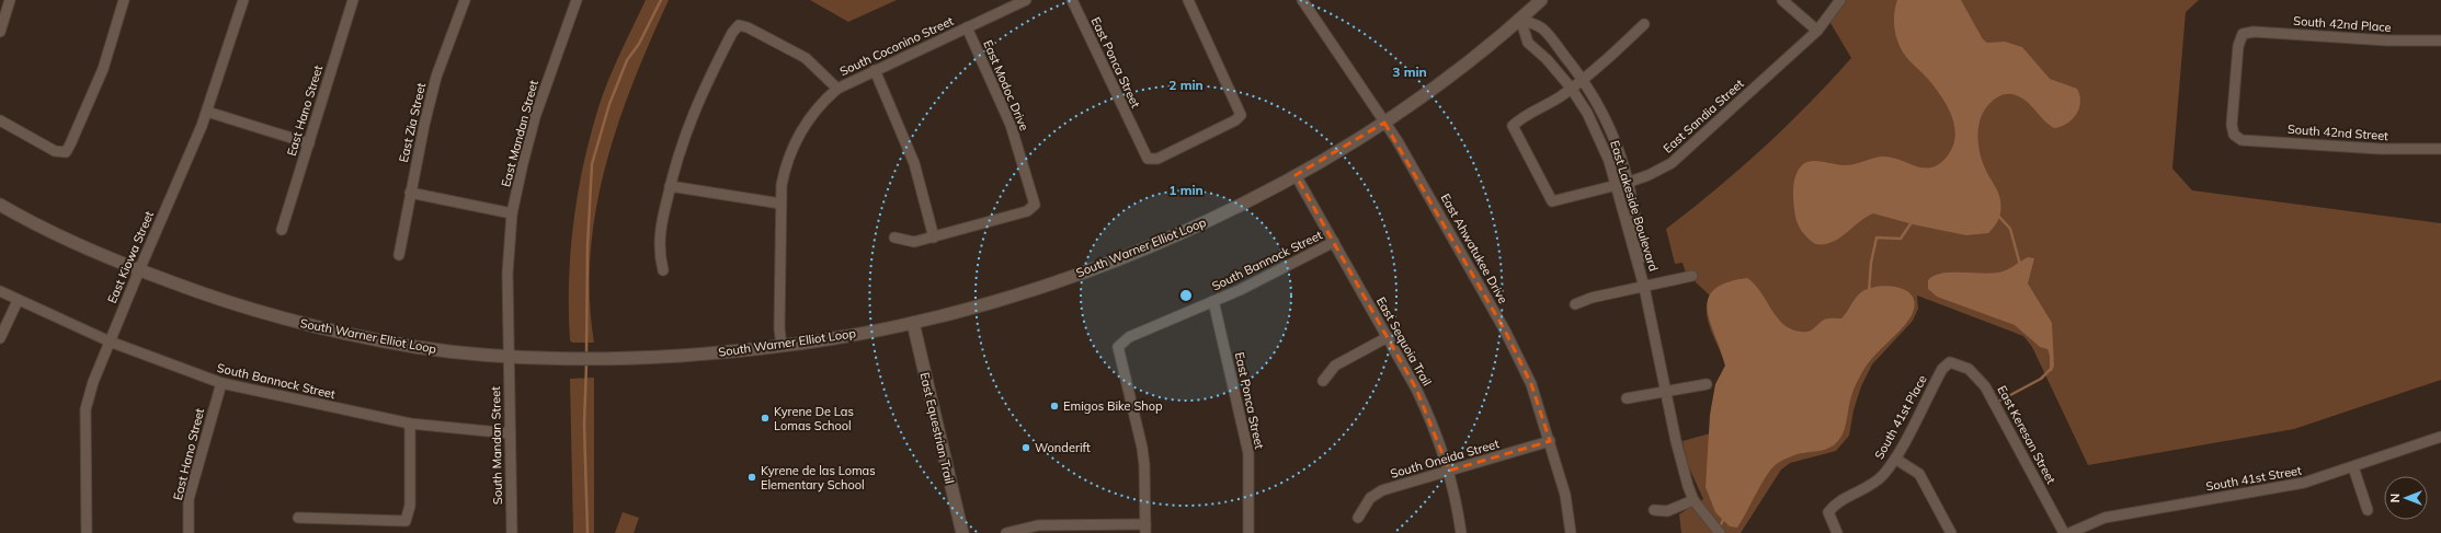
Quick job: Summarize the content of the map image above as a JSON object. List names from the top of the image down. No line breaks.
{"streets":{"main road":["South Warner Elliot Loop","East Equestrian Trail"],"street":["South 42nd Place","South Coconino Street","East Ponca Street","East Modoc Drive","East Hano Street","East Sandia Street","East Zia Street","South 42nd Street","East Mandan Street","East Lakeside Boulevard","East Ahwatukee Drive","East Kiowa Street","South Bannock Street","East Sequoia Trail","South 41st Place","East Keresan Street","South Mandan Street","South Oneida Street","South 41st Street"]},"crossings":[["South 42nd Place","South 42nd Street"],["South Coconino Street","East Modoc Drive"],["South Coconino Street","South Warner Elliot Loop"],["East Ponca Street","South Bannock Street"],["East Hano Street","South Bannock Street"],["East Sandia Street","East Lakeside Boulevard"],["East Mandan Street","South Warner Elliot Loop"],["East Mandan Street","South Mandan Street"],["East Lakeside Boulevard","South Warner Elliot Loop"],["South Warner Elliot Loop","East Ahwatukee Drive"],["South Warner Elliot Loop","East Kiowa Street"],["South Warner Elliot Loop","East Sequoia Trail"],["South Warner Elliot Loop","East Equestrian Trail"],["South Warner Elliot Loop","South Mandan Street"],["East Ahwatukee Drive","South Oneida Street"],["East Kiowa Street","South Bannock Street"],["South Bannock Street","East Sequoia Trail"],["South Bannock Street","South Mandan Street"],["East Sequoia Trail","South Oneida Street"],["South 41st Place","East Keresan Street"]],"places":["Emigos Bike Shop","Kyrene De Las Lomas School","Wonderift","Kyrene de las Lomas Elementary School"],"north":"left","rings":["3 min","2 min","1 min"]}
